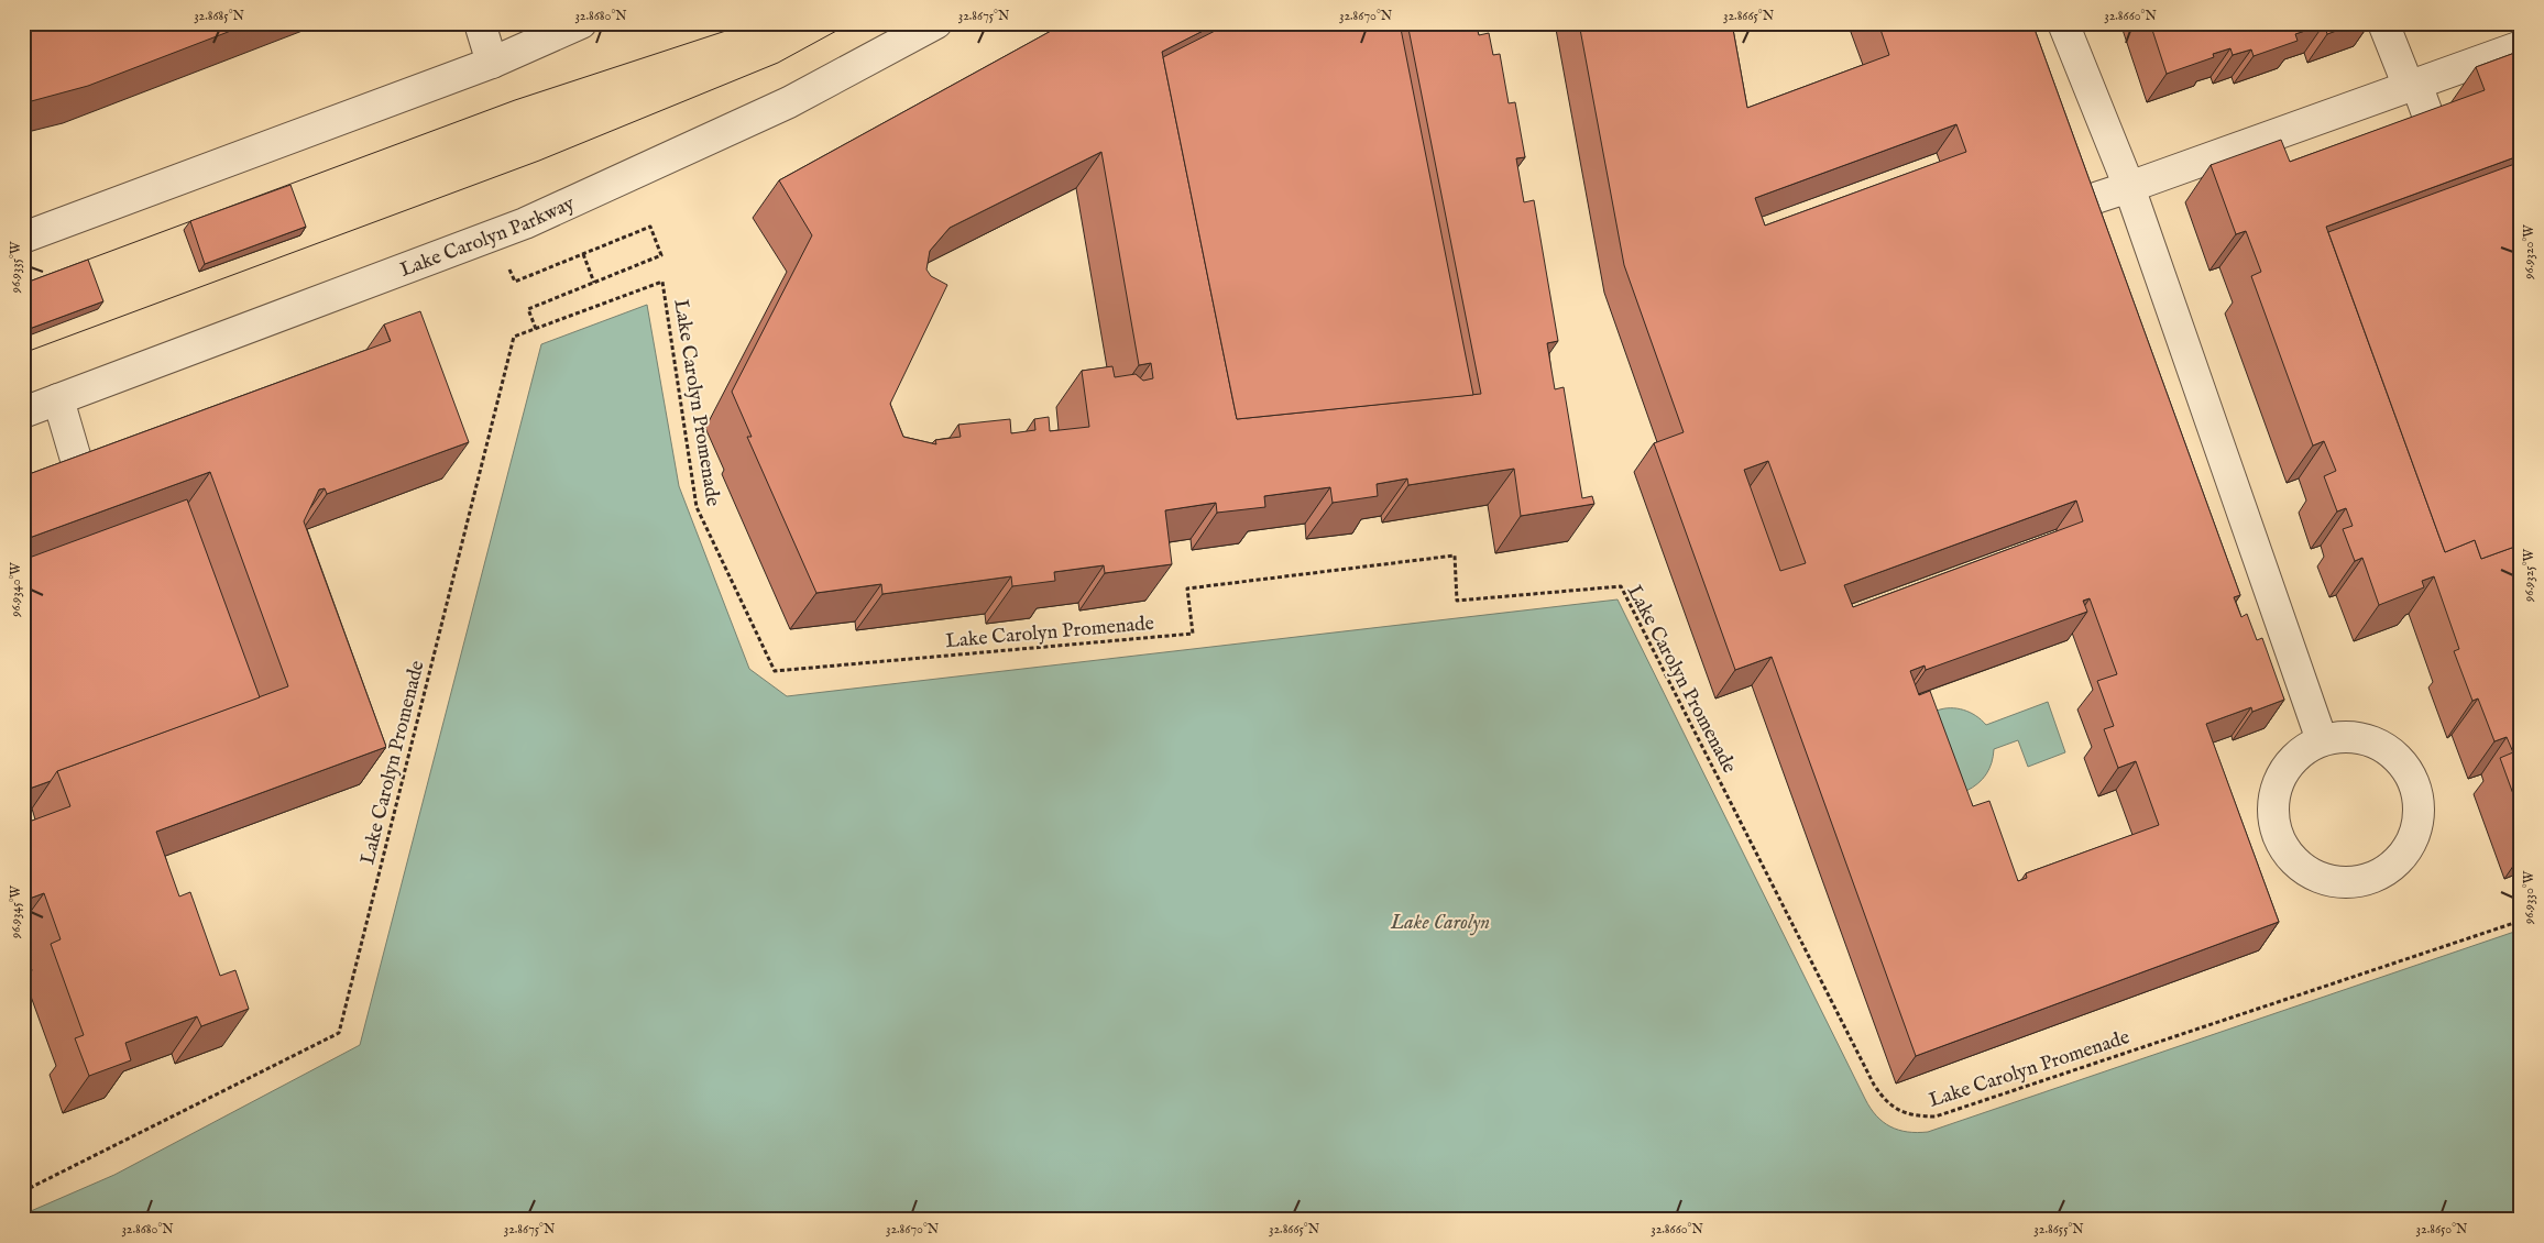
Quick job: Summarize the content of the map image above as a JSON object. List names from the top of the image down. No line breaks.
{"streets":{"street":["Lake Carolyn Parkway"],"path":["Lake Carolyn Promenade"]},"water":["Lake Carolyn"],"coordinates":["32.8685°N","32.8680°N","32.8675°N","32.8670°N","32.8665°N","32.8660°N","96.9320°W","96.9335°W","96.9325°W","96.9340°W","96.9330°W","96.9345°W","32.8655°N","32.8650°N"]}
